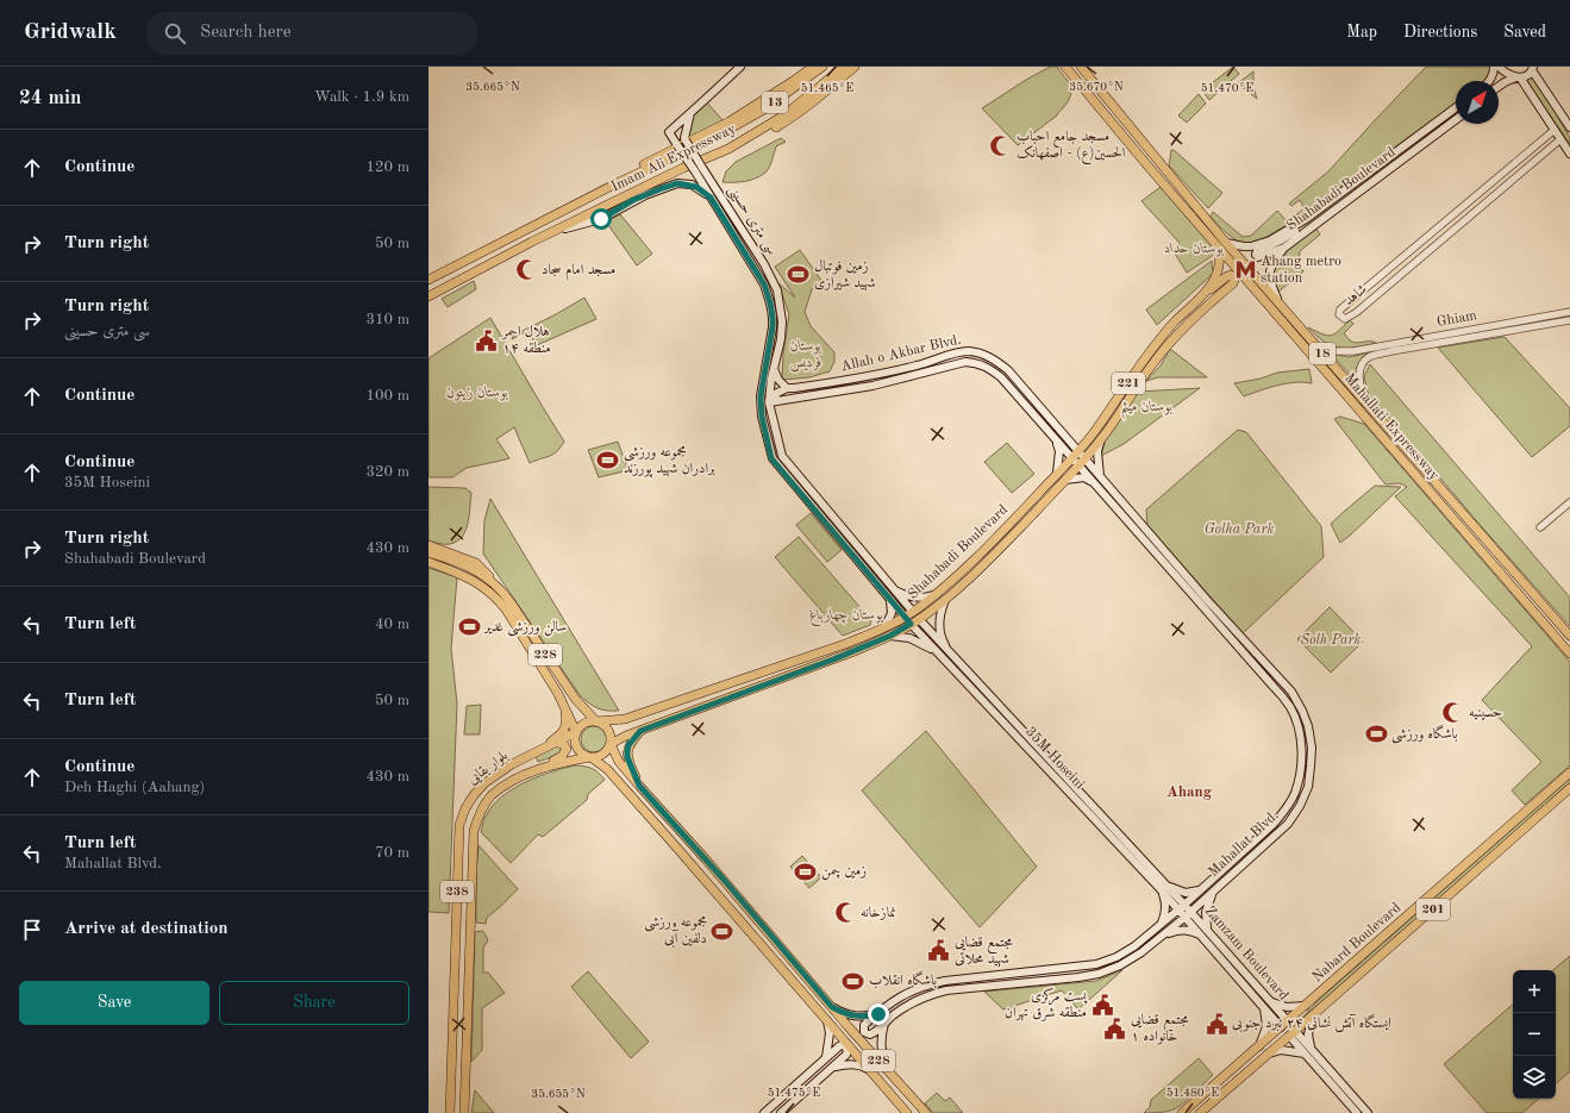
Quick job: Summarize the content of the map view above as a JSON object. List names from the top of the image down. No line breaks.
{"streets":{"main road":["13","Imam Ali Expressway","Shahabadi Boulevard","سی متری حسینی","Allah o Akbar Blvd.","18","221","Mahallati Expressway","228","35M Hoseini","بلوار بقایی","Mahallat Blvd.","238","201","Nabard Boulevard","Zamzam Boulevard"],"street":["شاهد","Ghiam"]},"crossings":[["Shahabadi Boulevard","Allah o Akbar Blvd."],["Shahabadi Boulevard","221"],["Shahabadi Boulevard","Mahallati Expressway"],["Shahabadi Boulevard","228"],["Shahabadi Boulevard","35M Hoseini"],["Shahabadi Boulevard","بلوار بقایی"],["Shahabadi Boulevard","Mahallat Blvd."],["سی متری حسینی","Allah o Akbar Blvd."],["Ghiam","Mahallati Expressway"],["Allah o Akbar Blvd.","Mahallat Blvd."],["228","بلوار بقایی"],["35M Hoseini","Mahallat Blvd."],["35M Hoseini","Zamzam Boulevard"],["Mahallat Blvd.","Zamzam Boulevard"],["Nabard Boulevard","Zamzam Boulevard"]],"districts":["Ahang"],"parks":["بوستان حداد","بوستان فردیس","بوستان زیتون","بوستان میثم","Golha Park","بوستان چهارباغ","Solh Park"],"places":{"mosque":["مسجد جامع احباب الحسین(ع) - اصفهانک","مسجد امام سجاد","حسینیه","نمازخانه"],"metro station":["Ahang metro station"],"sports":["زمین فوتبال شهید شیرازی","مجموعه ورزشی برادران شهید پورزند","سالن ورزشی غدیر","باشگاه ورزشی","زمین چمن","مجموعه ورزشی دلفین آبی","باشگاه انقلاب"],"public building":["هلال احمر منطقه ۱۴","مجتمع قضایی شهید محلاتی","پست مرکزی منطقه شرق تهران","ایستگاه آتش نشانی ۲۴ نبرد جنوبی","مجتمع قضایی خانواده ۱"]},"north":"top right","page":{"header":"Gridwalk","search":"Search here","nav":["Map","Directions","Saved"],"heading":["24 min","Walk · 1.9 km"],"list":[["Continue","120 m"],["Turn right","50 m"],["Turn right","سی متری حسینی","310 m"],["Continue","100 m"],["Continue","35M Hoseini","320 m"],["Turn right","Shahabadi Boulevard","430 m"],["Turn left","40 m"],["Turn left","50 m"],["Continue","Deh Haghi (Aahang)","430 m"],["Turn left","Mahallat Blvd.","70 m"],"Arrive at destination"],"buttons":["Save","Share"],"map_buttons":["+","−"]},"coordinates":["35.670°N","35.665°N","51.470°E","51.465°E","51.475°E","51.480°E","35.655°N"]}
